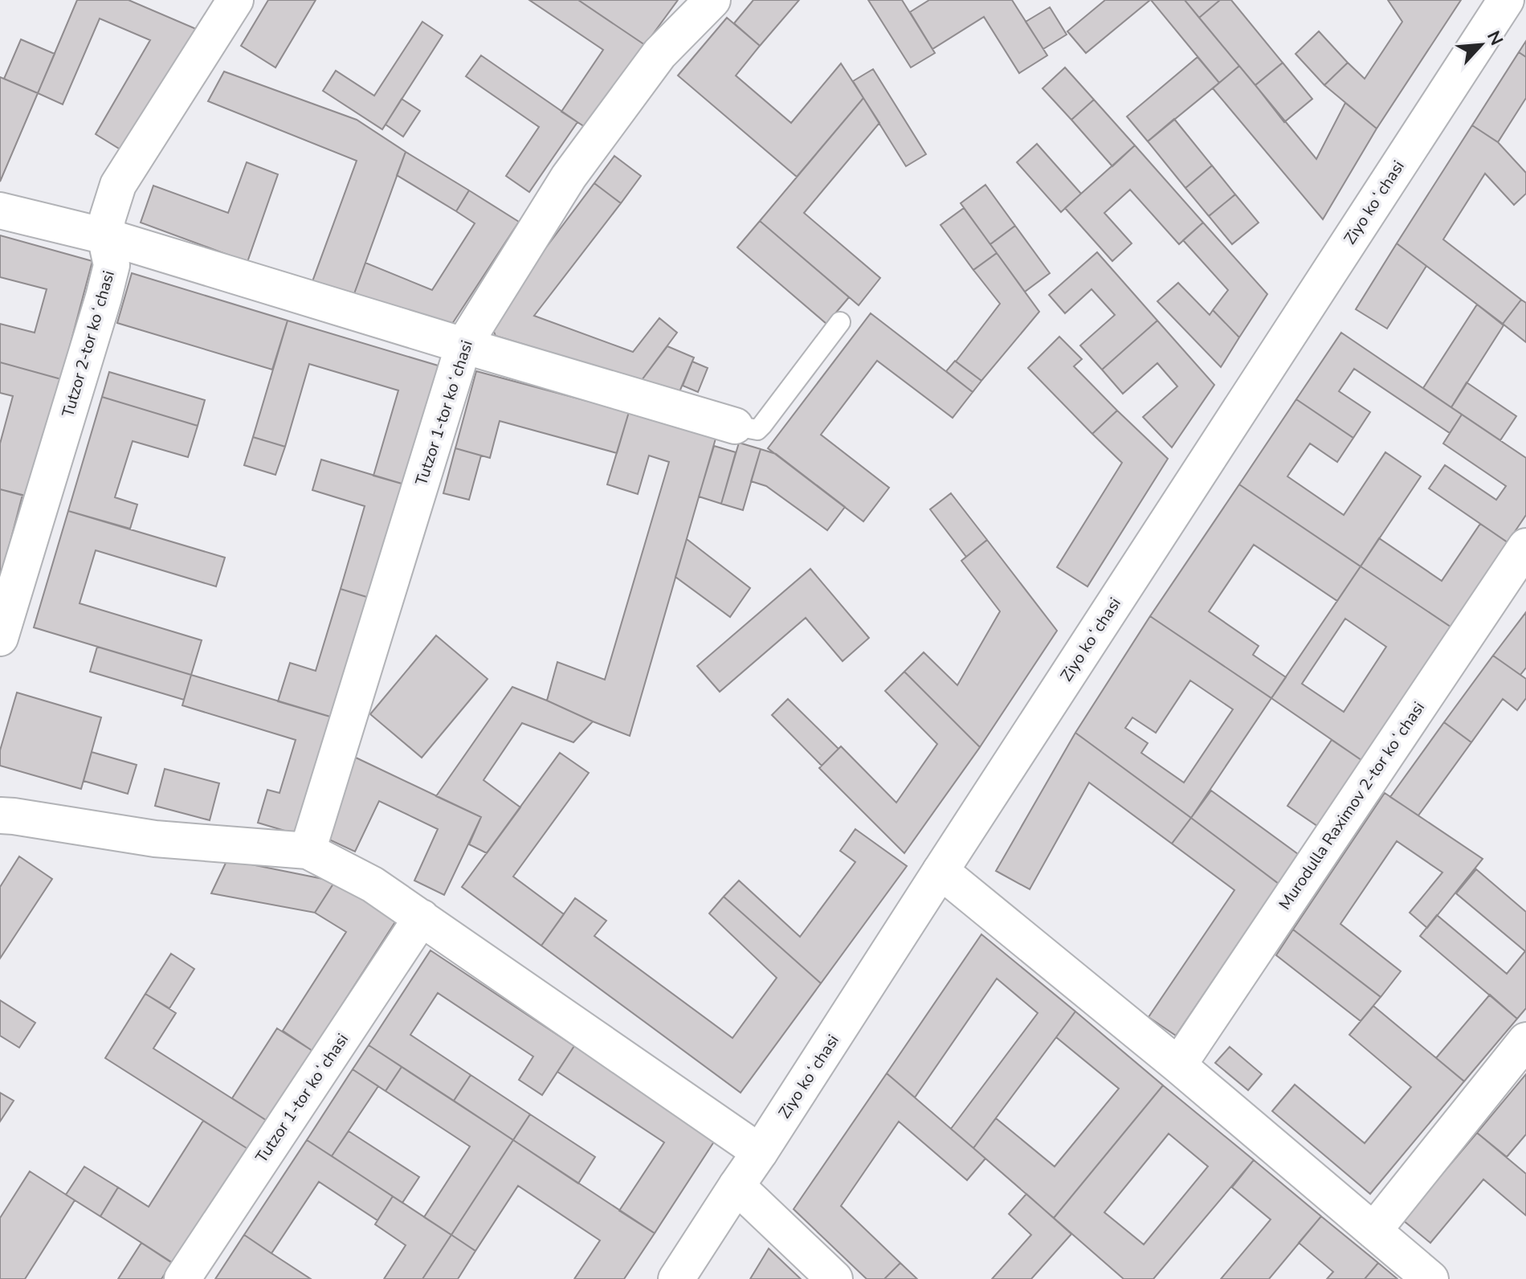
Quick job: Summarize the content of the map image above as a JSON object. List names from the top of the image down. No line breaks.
{"streets":{"street":["Ziyo koʻchasi","Tutzor 2-tor koʻchasi","Tutzor 1-tor koʻchasi","Murodulla Raximov 2-tor koʻchasi"]},"north":"top right"}
